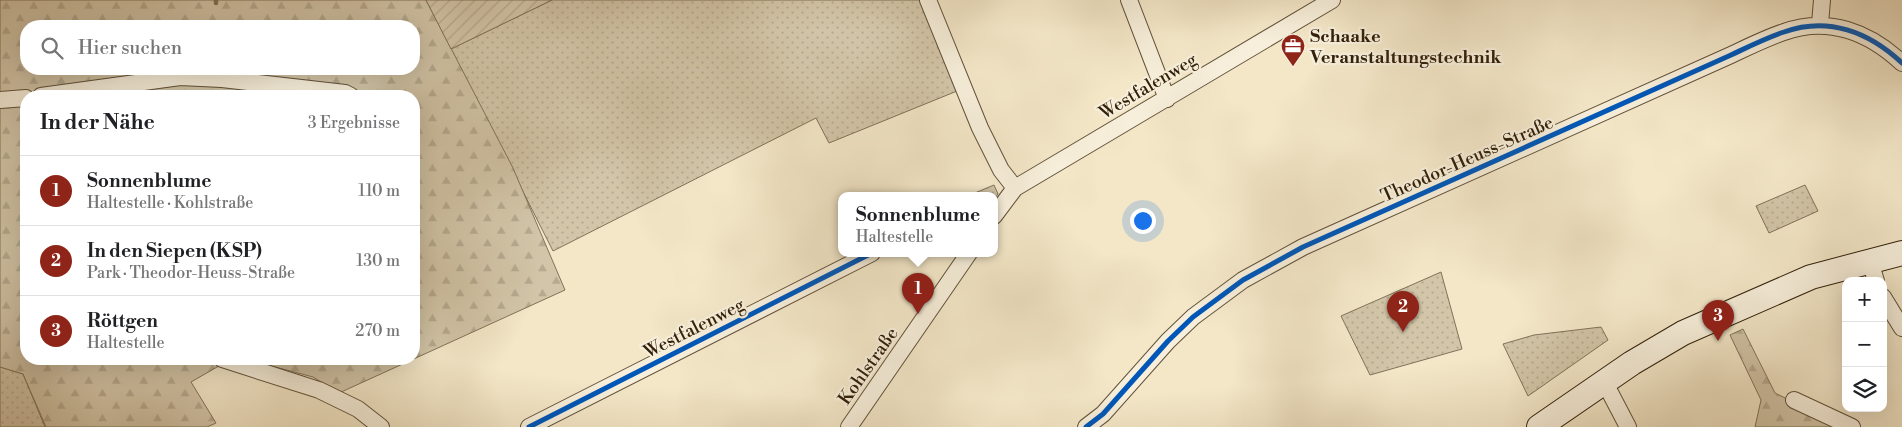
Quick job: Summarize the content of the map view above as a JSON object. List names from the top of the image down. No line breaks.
{"streets":{"street":["Westfalenweg","Theodor-Heuss-Straße","Kohlstraße"]},"places":{"office":["Schaake Veranstaltungstechnik"]},"page":{"search":"Hier suchen","heading":["In der Nähe","3 Ergebnisse"],"list":[{"mark":"1","name":"Sonnenblume","note":"Haltestelle · Kohlstraße","value":"110 m"},{"mark":"2","name":"In den Siepen (KSP)","note":"Park · Theodor-Heuss-Straße","value":"130 m"},{"mark":"3","name":"Röttgen","note":"Haltestelle","value":"270 m"}],"popup":["Sonnenblume","Haltestelle"],"pins":["1","2","3"],"map_buttons":["+","−"]}}
